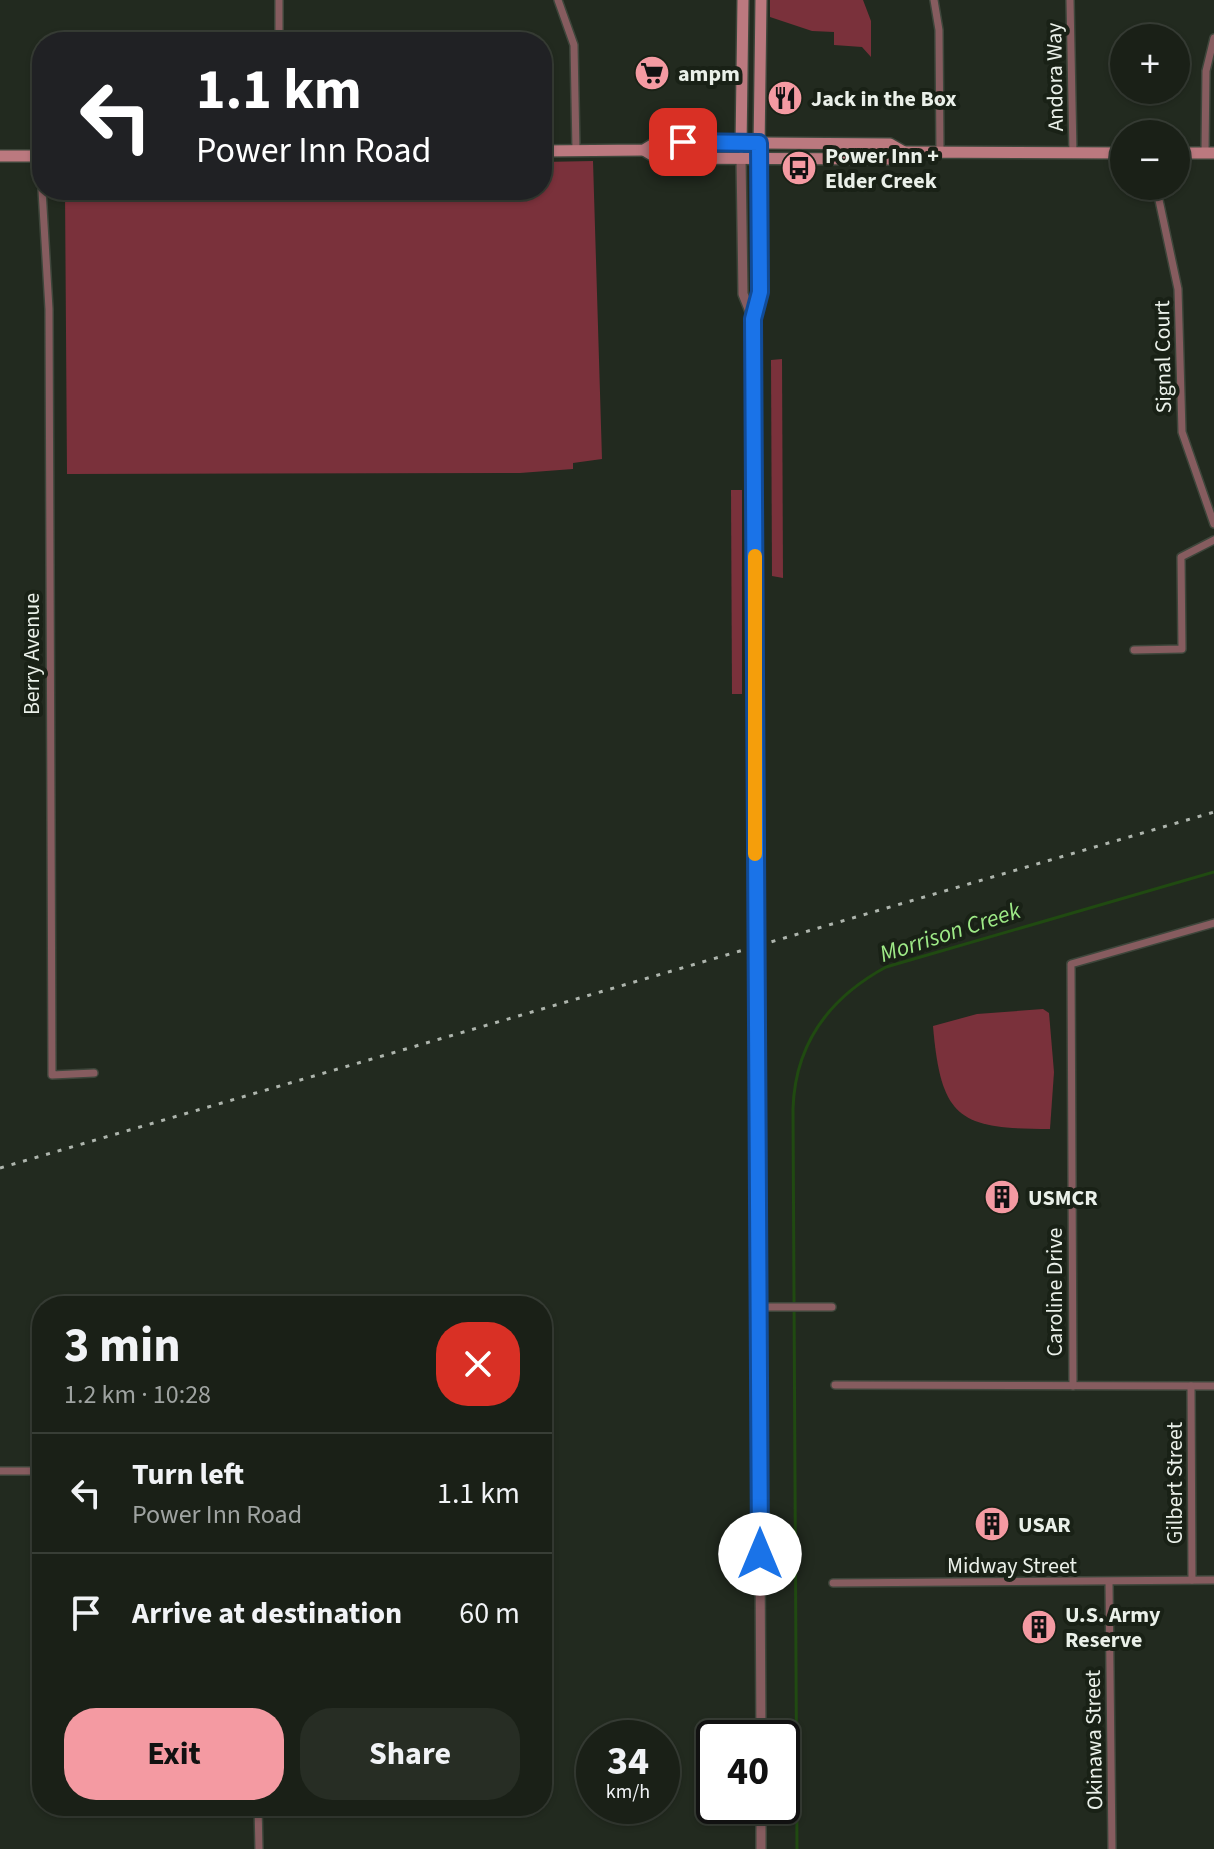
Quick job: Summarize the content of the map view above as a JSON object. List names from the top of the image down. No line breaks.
{"streets":{"street":["Andora Way","Signal Court","Berry Avenue","Caroline Drive","Gilbert Street","Midway Street","Okinawa Street"]},"crossings":[["Gilbert Street","Midway Street"],["Midway Street","Okinawa Street"]],"water":["Morrison Creek"],"places":{"supermarket":["ampm"],"restaurant":["Jack in the Box"],"bus stop":["Power Inn + Elder Creek"],"building":["USMCR","USAR","U.S. Army Reserve"]},"page":{"map_buttons":["+","−"],"turn":["1.1 km","Power Inn Road"],"heading":["3 min","1.2 km · 10:28"],"list":[{"name":"Turn left","note":"Power Inn Road","value":"1.1 km"},{"name":"Arrive at destination","value":"60 m"}],"buttons":["Exit","Share"],"speed":"34 km/h","limit":"40"}}
